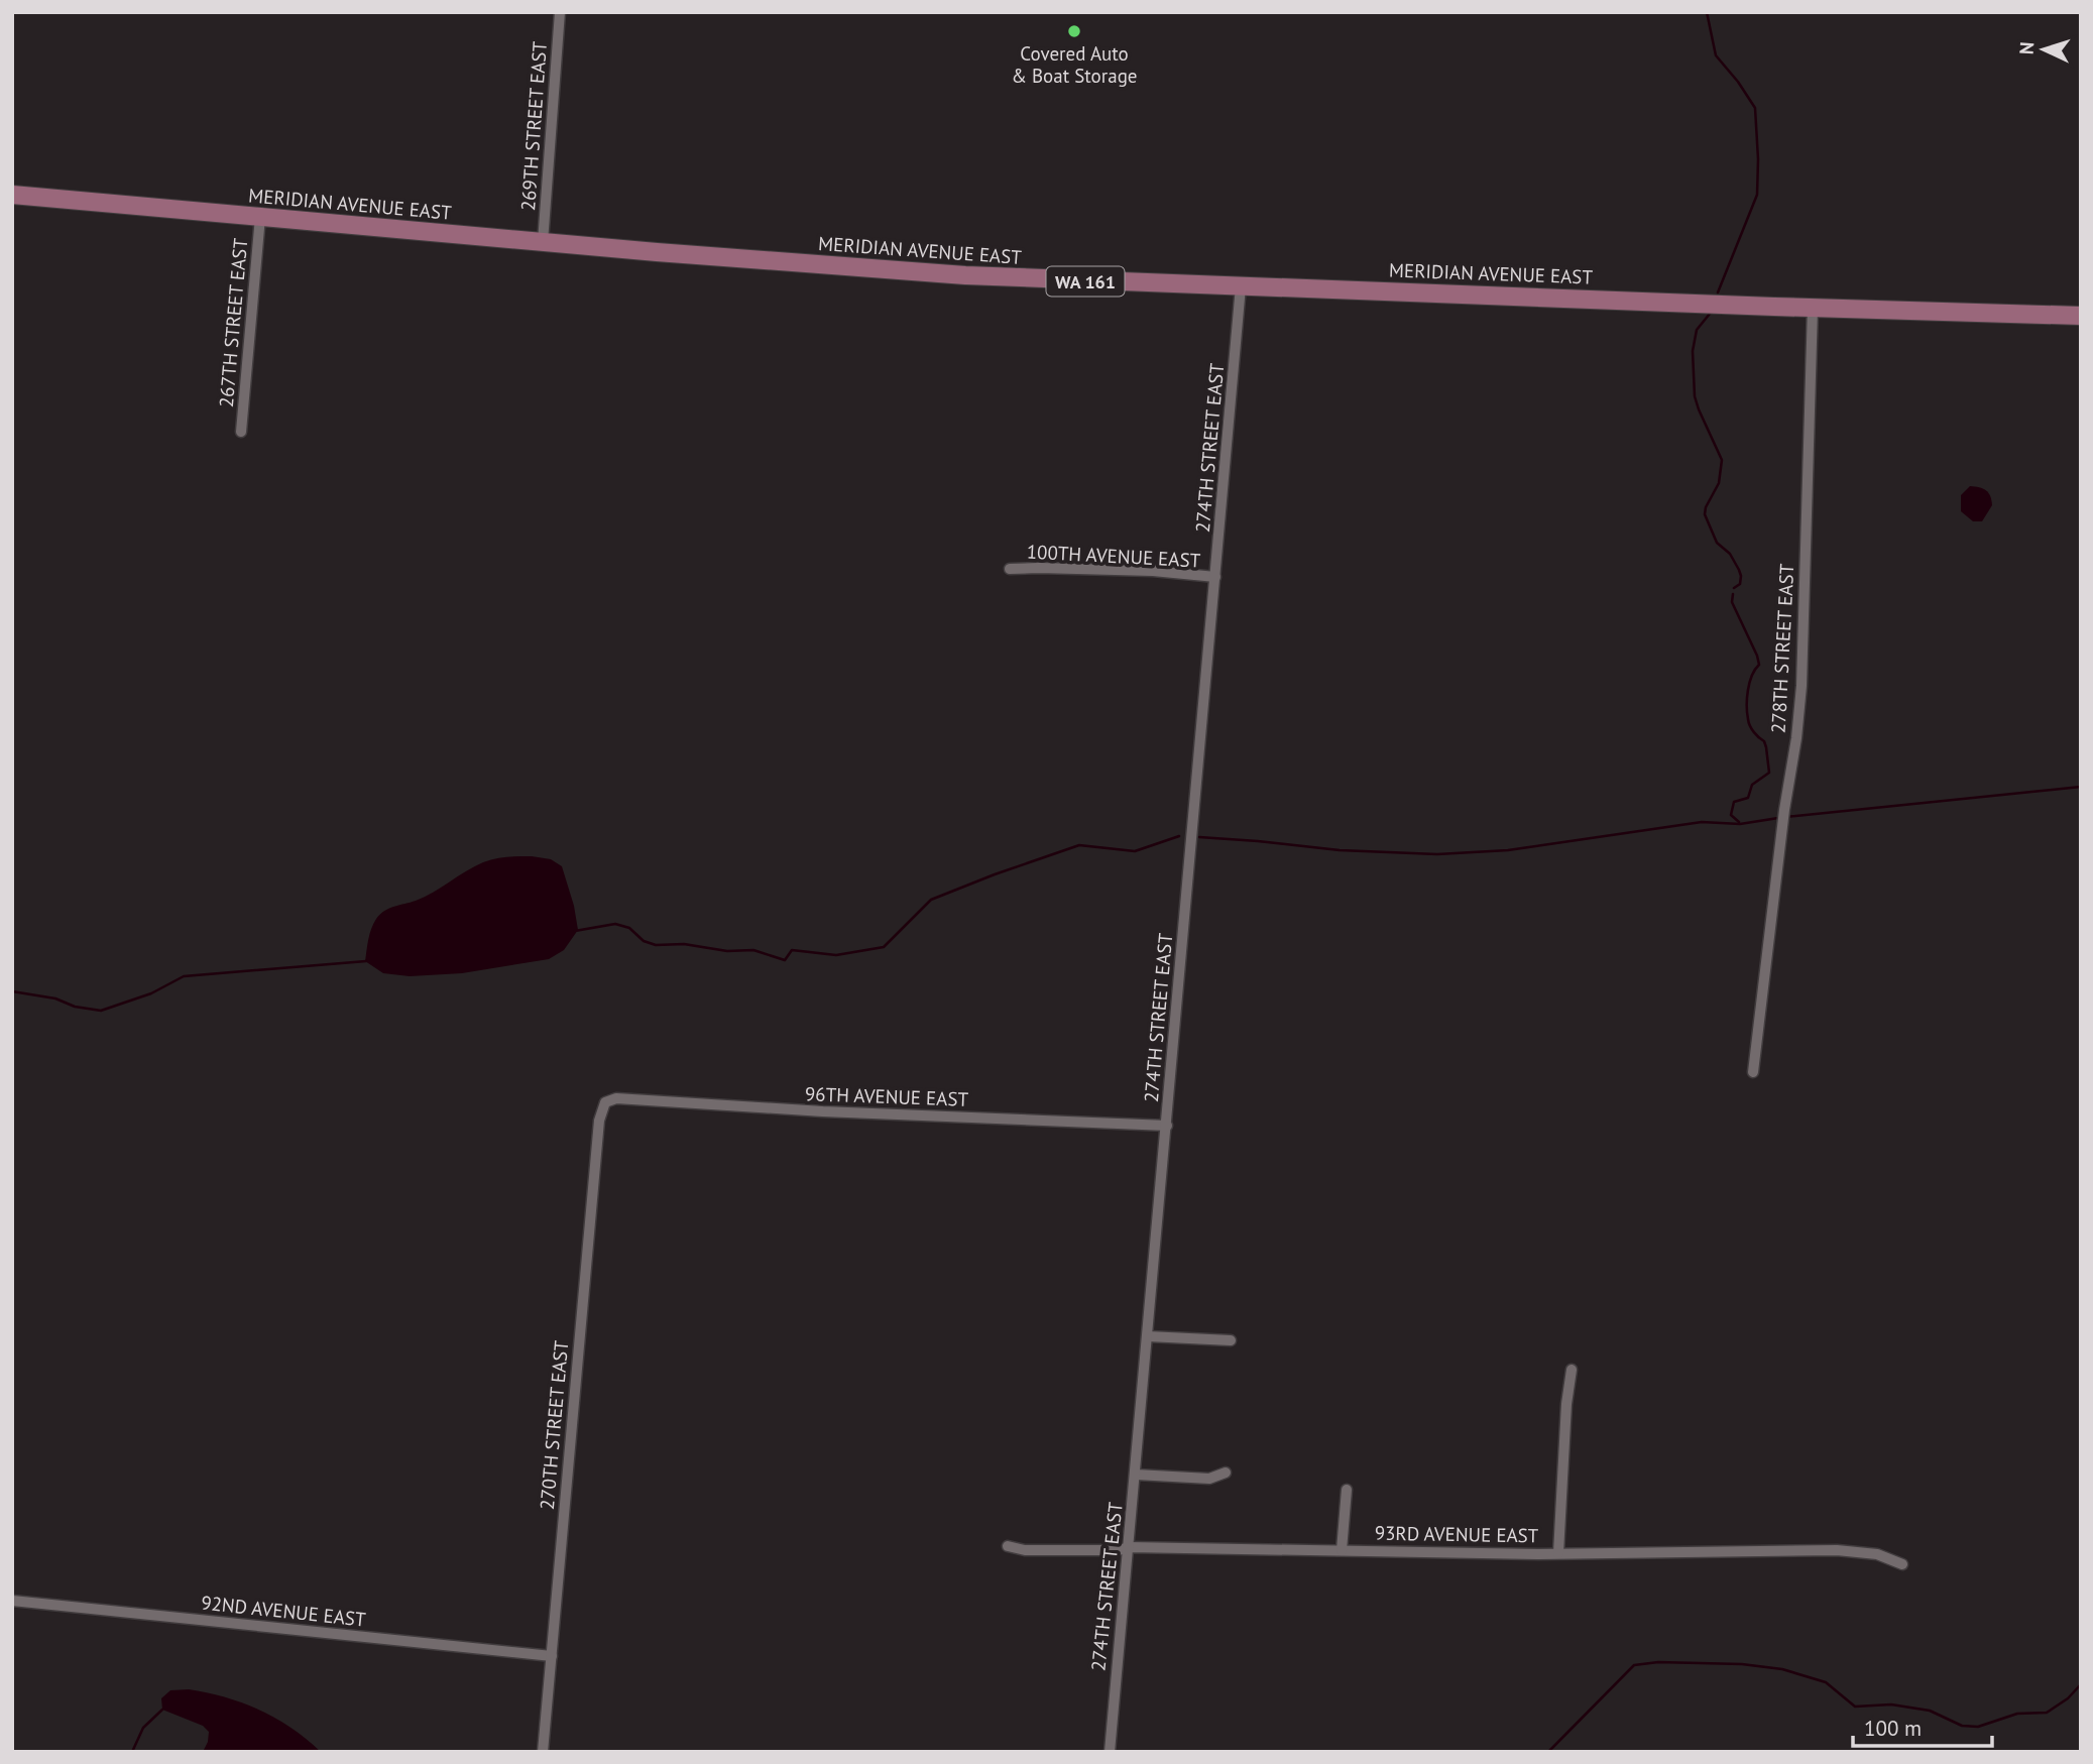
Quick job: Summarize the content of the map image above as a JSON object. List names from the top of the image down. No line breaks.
{"streets":{"main road":["MERIDIAN AVENUE EAST","WA 161"],"street":["269TH STREET EAST","267TH STREET EAST","274TH STREET EAST","100TH AVENUE EAST","278TH STREET EAST","96TH AVENUE EAST","270TH STREET EAST","93RD AVENUE EAST","92ND AVENUE EAST"]},"crossings":[["269TH STREET EAST","MERIDIAN AVENUE EAST"],["MERIDIAN AVENUE EAST","267TH STREET EAST"],["MERIDIAN AVENUE EAST","274TH STREET EAST"],["MERIDIAN AVENUE EAST","278TH STREET EAST"],["274TH STREET EAST","100TH AVENUE EAST"],["274TH STREET EAST","96TH AVENUE EAST"],["274TH STREET EAST","93RD AVENUE EAST"],["96TH AVENUE EAST","270TH STREET EAST"],["270TH STREET EAST","92ND AVENUE EAST"]],"places":["Covered Auto & Boat Storage"],"scale_bar":"100 m","north":"left"}
